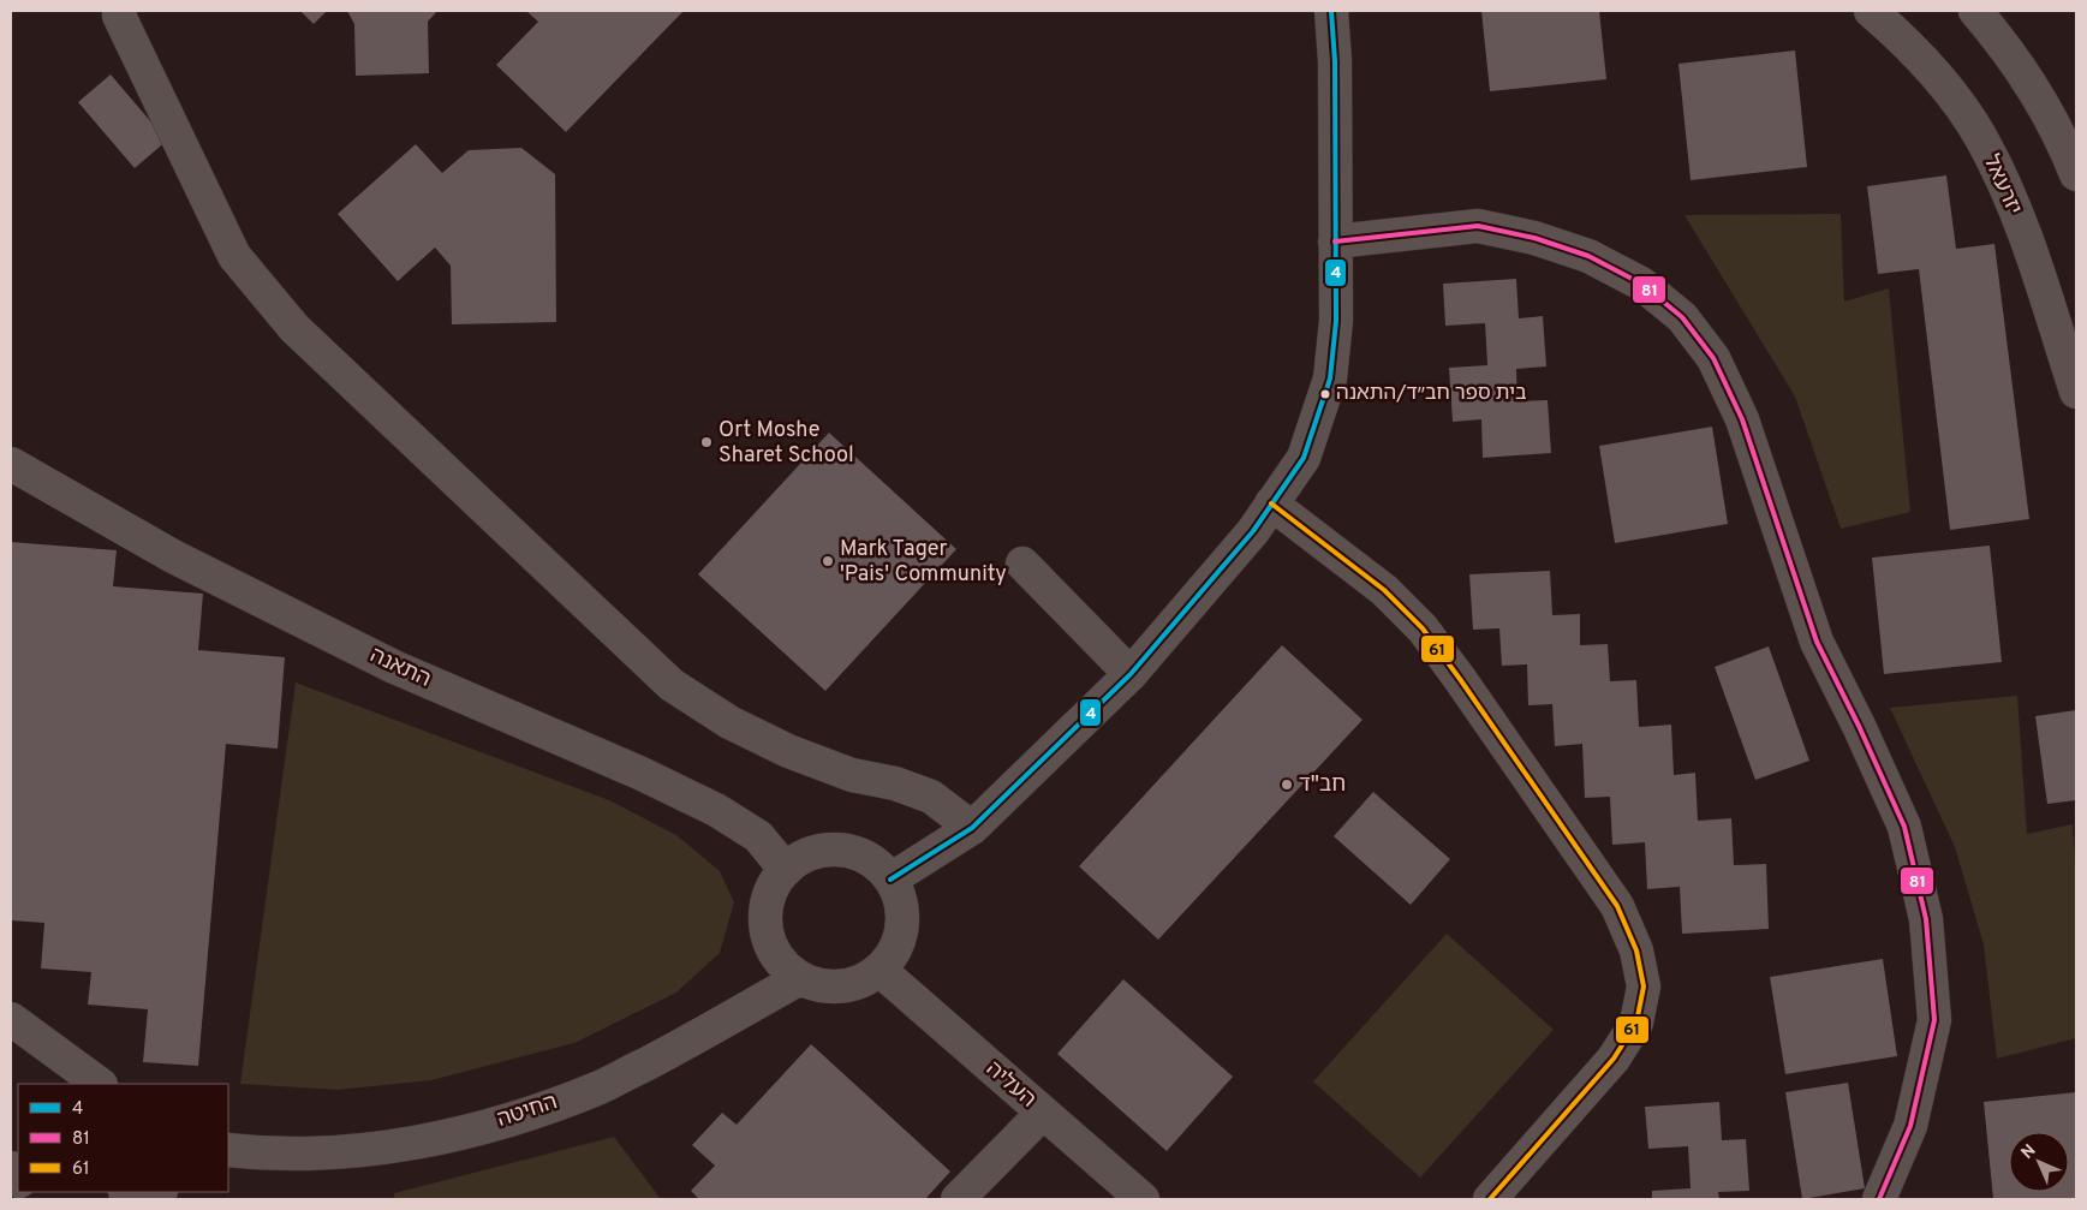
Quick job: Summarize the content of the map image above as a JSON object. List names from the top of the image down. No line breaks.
{"streets":{"street":["יזרעאל","התאנה","העליה","החיטה"]},"crossings":[["התאנה","העליה"],["התאנה","החיטה"],["העליה","החיטה"]],"places":["בית ספר חב״ד/התאנה","Ort Moshe Sharet School","Mark Tager 'Pais' Community","חב\"ד"],"lines":["transit line 4","transit line 81","transit line 61"],"legend":["4","81","61"],"north":"top left"}
